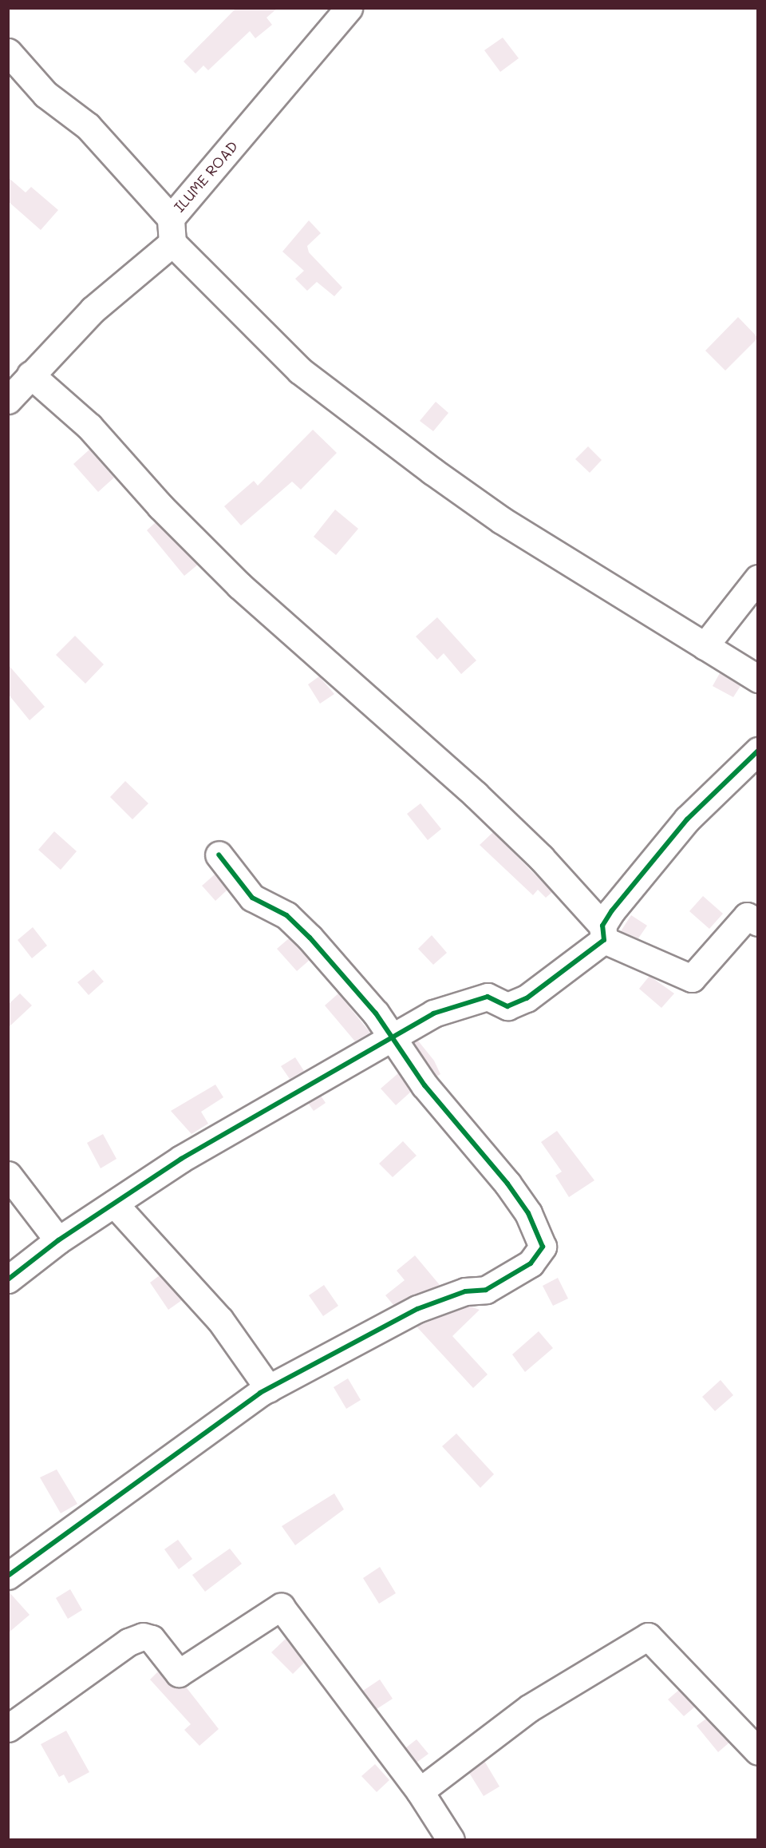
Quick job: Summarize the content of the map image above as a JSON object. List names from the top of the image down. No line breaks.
{"streets":{"street":["ILUME ROAD"]}}
